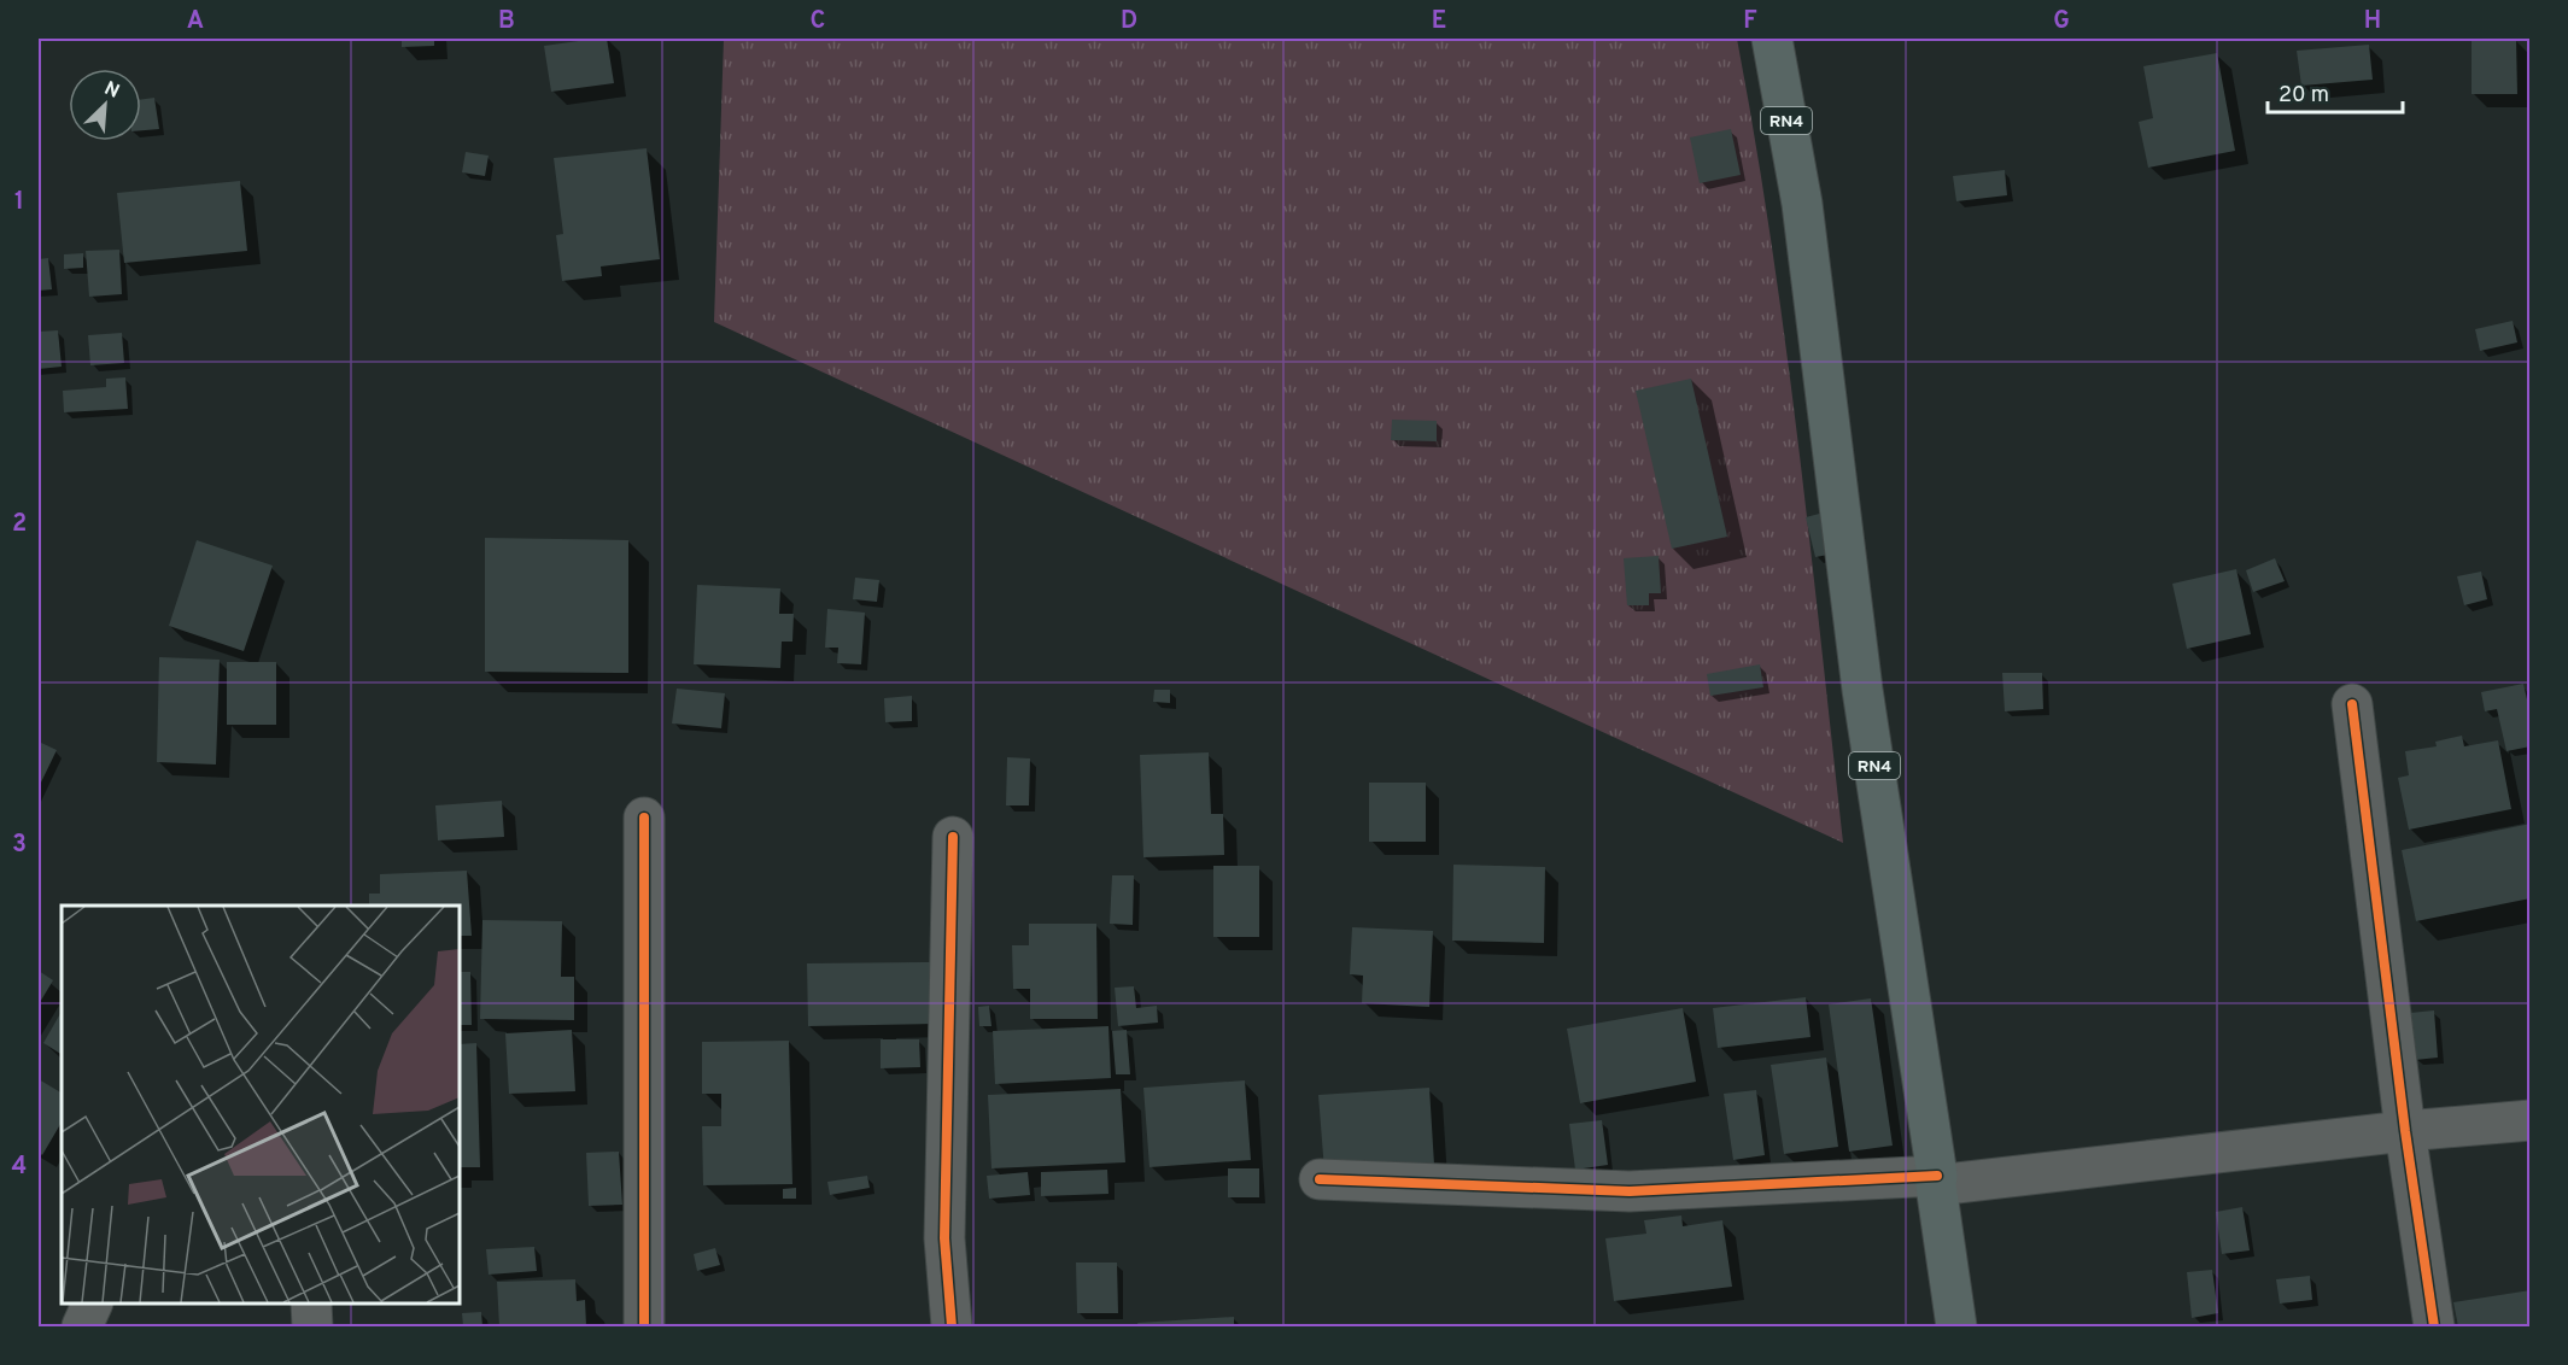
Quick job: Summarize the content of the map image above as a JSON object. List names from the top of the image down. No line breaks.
{"streets":{"highway":["RN4"]},"scale_bar":"20 m","north":"top right","grid":{"columns":["A","B","C","D","E","F","G","H"],"rows":["1","2","3","4"]}}
